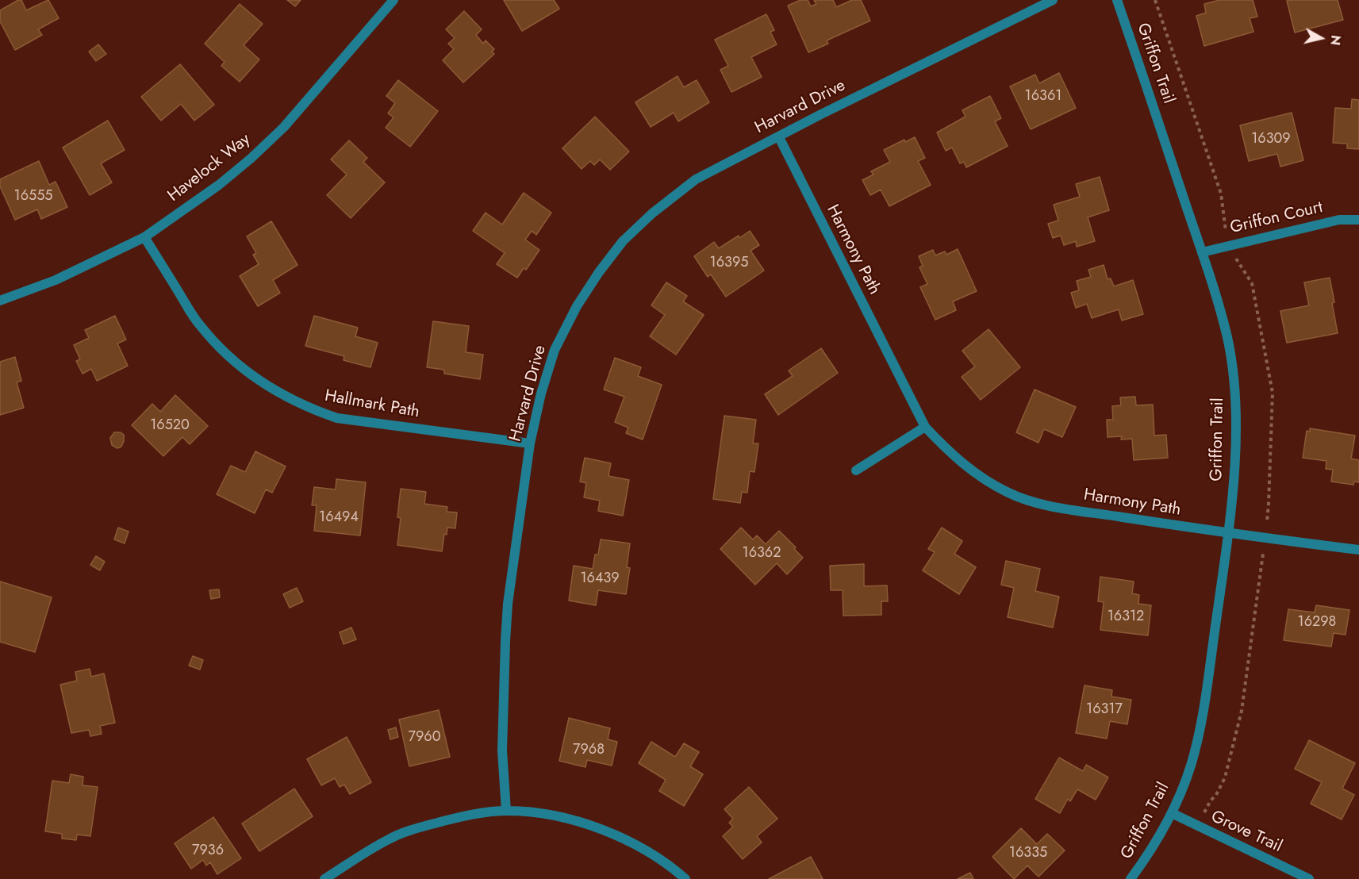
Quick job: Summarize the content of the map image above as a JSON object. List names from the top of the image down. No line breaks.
{"streets":{"street":["Griffon Trail","Harvard Drive","Havelock Way","Griffon Court","Harmony Path","Hallmark Path","Grove Trail"]},"crossings":[["Griffon Trail","Griffon Court"],["Griffon Trail","Harmony Path"],["Griffon Trail","Grove Trail"],["Harvard Drive","Harmony Path"],["Harvard Drive","Hallmark Path"],["Havelock Way","Hallmark Path"]],"house_numbers":["16361","16309","16555","16395","16520","16494","16362","16439","16312","16298","16317","7960","7968","7936","16335"],"north":"right"}
